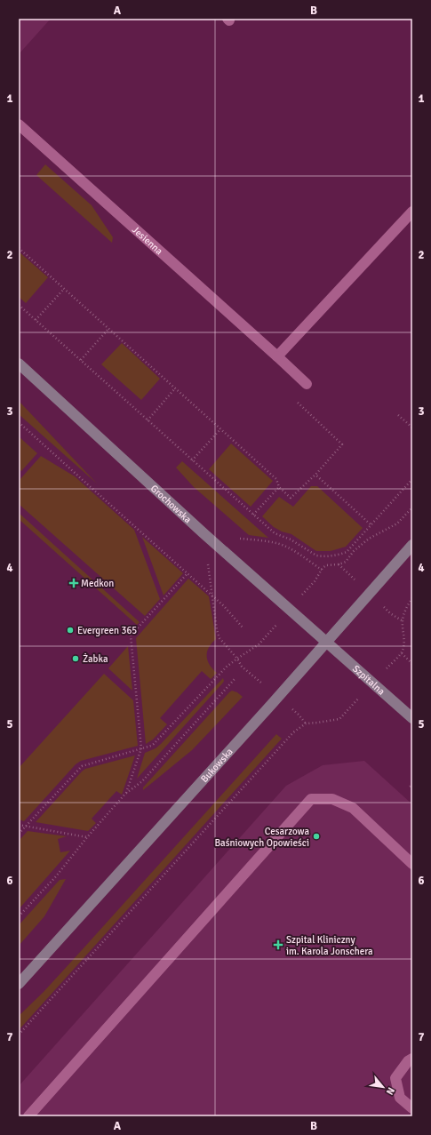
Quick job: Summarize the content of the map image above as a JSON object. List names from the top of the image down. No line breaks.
{"streets":{"main road":["Grochowska","Szpitalna","Bukowska"],"street":["Jesienna"]},"crossings":[["Grochowska","Szpitalna"],["Grochowska","Bukowska"],["Szpitalna","Bukowska"]],"places":{"health":["Medkon","Szpital Kliniczny im. Karola Jonschera"],"other":["Evergreen 365","Żabka","Cesarzowa Baśniowych Opowieści"]},"north":"bottom right","grid":{"columns":["A","B"],"rows":["1","2","3","4","5","6","7"]}}
